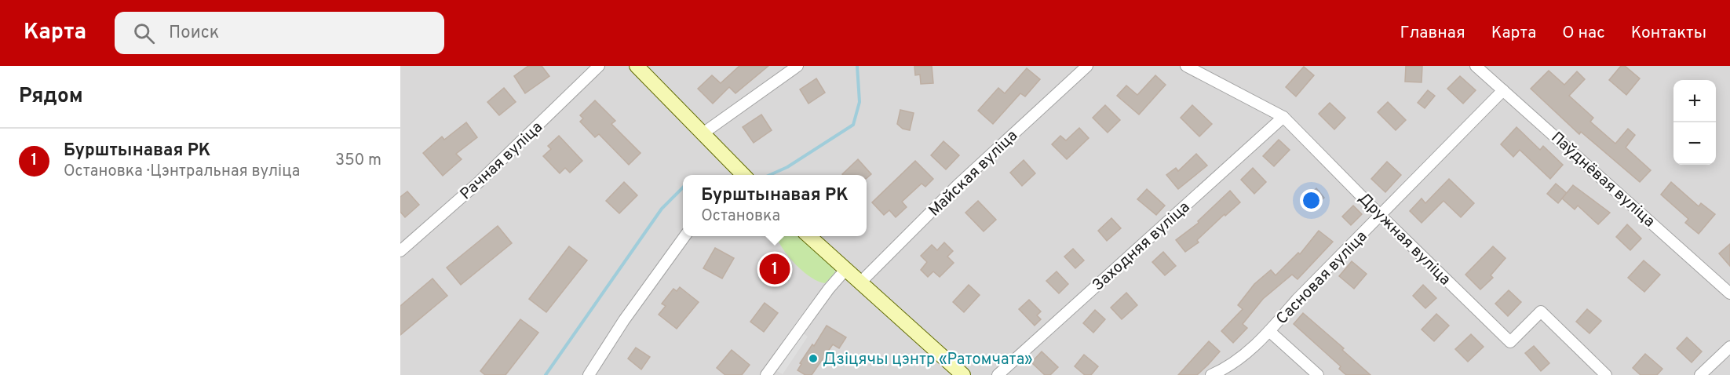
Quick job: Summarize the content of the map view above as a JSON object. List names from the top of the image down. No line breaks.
{"streets":{"street":["Рачная вуліца","Майская вуліца","Паўднёвая вуліца","Дружная вуліца","Заходняя вуліца","Сасновая вуліца"]},"crossings":[["Паўднёвая вуліца","Сасновая вуліца"],["Дружная вуліца","Заходняя вуліца"],["Дружная вуліца","Сасновая вуліца"]],"places":["Дзіцячы цэнтр «Ратомчата»"],"page":{"header":"Карта","search":"Поиск","nav":["Главная","Карта","О нас","Контакты"],"heading":"Рядом","map_buttons":["+","−"],"list":[{"mark":"1","name":"Бурштынавая РК","note":"Остановка · Цэнтральная вуліца","value":"350 m"}],"popup":["Бурштынавая РК","Остановка"],"pins":"1"}}
